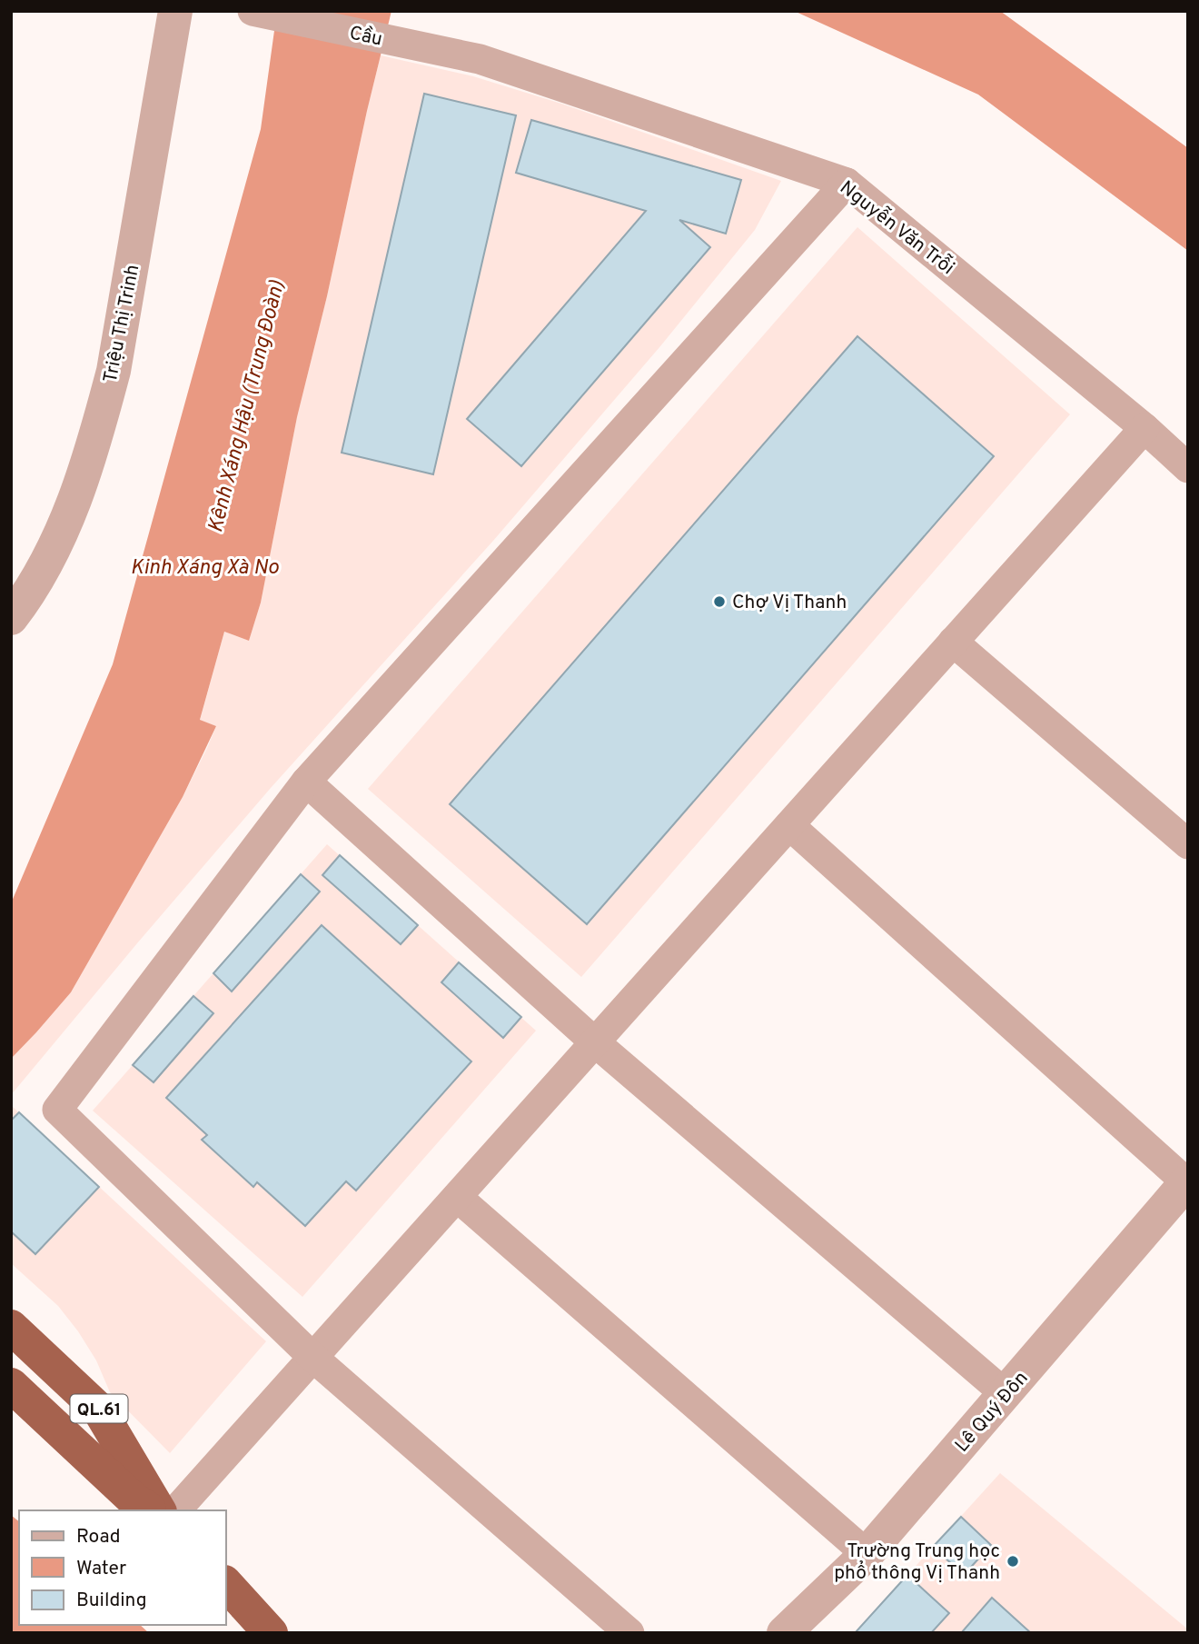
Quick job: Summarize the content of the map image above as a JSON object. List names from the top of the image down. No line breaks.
{"streets":{"highway":["QL.61"],"street":["Cầu","Nguyễn Văn Trỗi","Triệu Thị Trinh","Lê Quý Đôn"]},"crossings":[["Cầu","Nguyễn Văn Trỗi"]],"water":["Kênh Xáng Hậu (Trung Đoàn)","Kinh Xáng Xà No"],"places":["Chợ Vị Thanh","Trường Trung học phổ thông Vị Thanh"],"legend":["Road","Water","Building"]}
